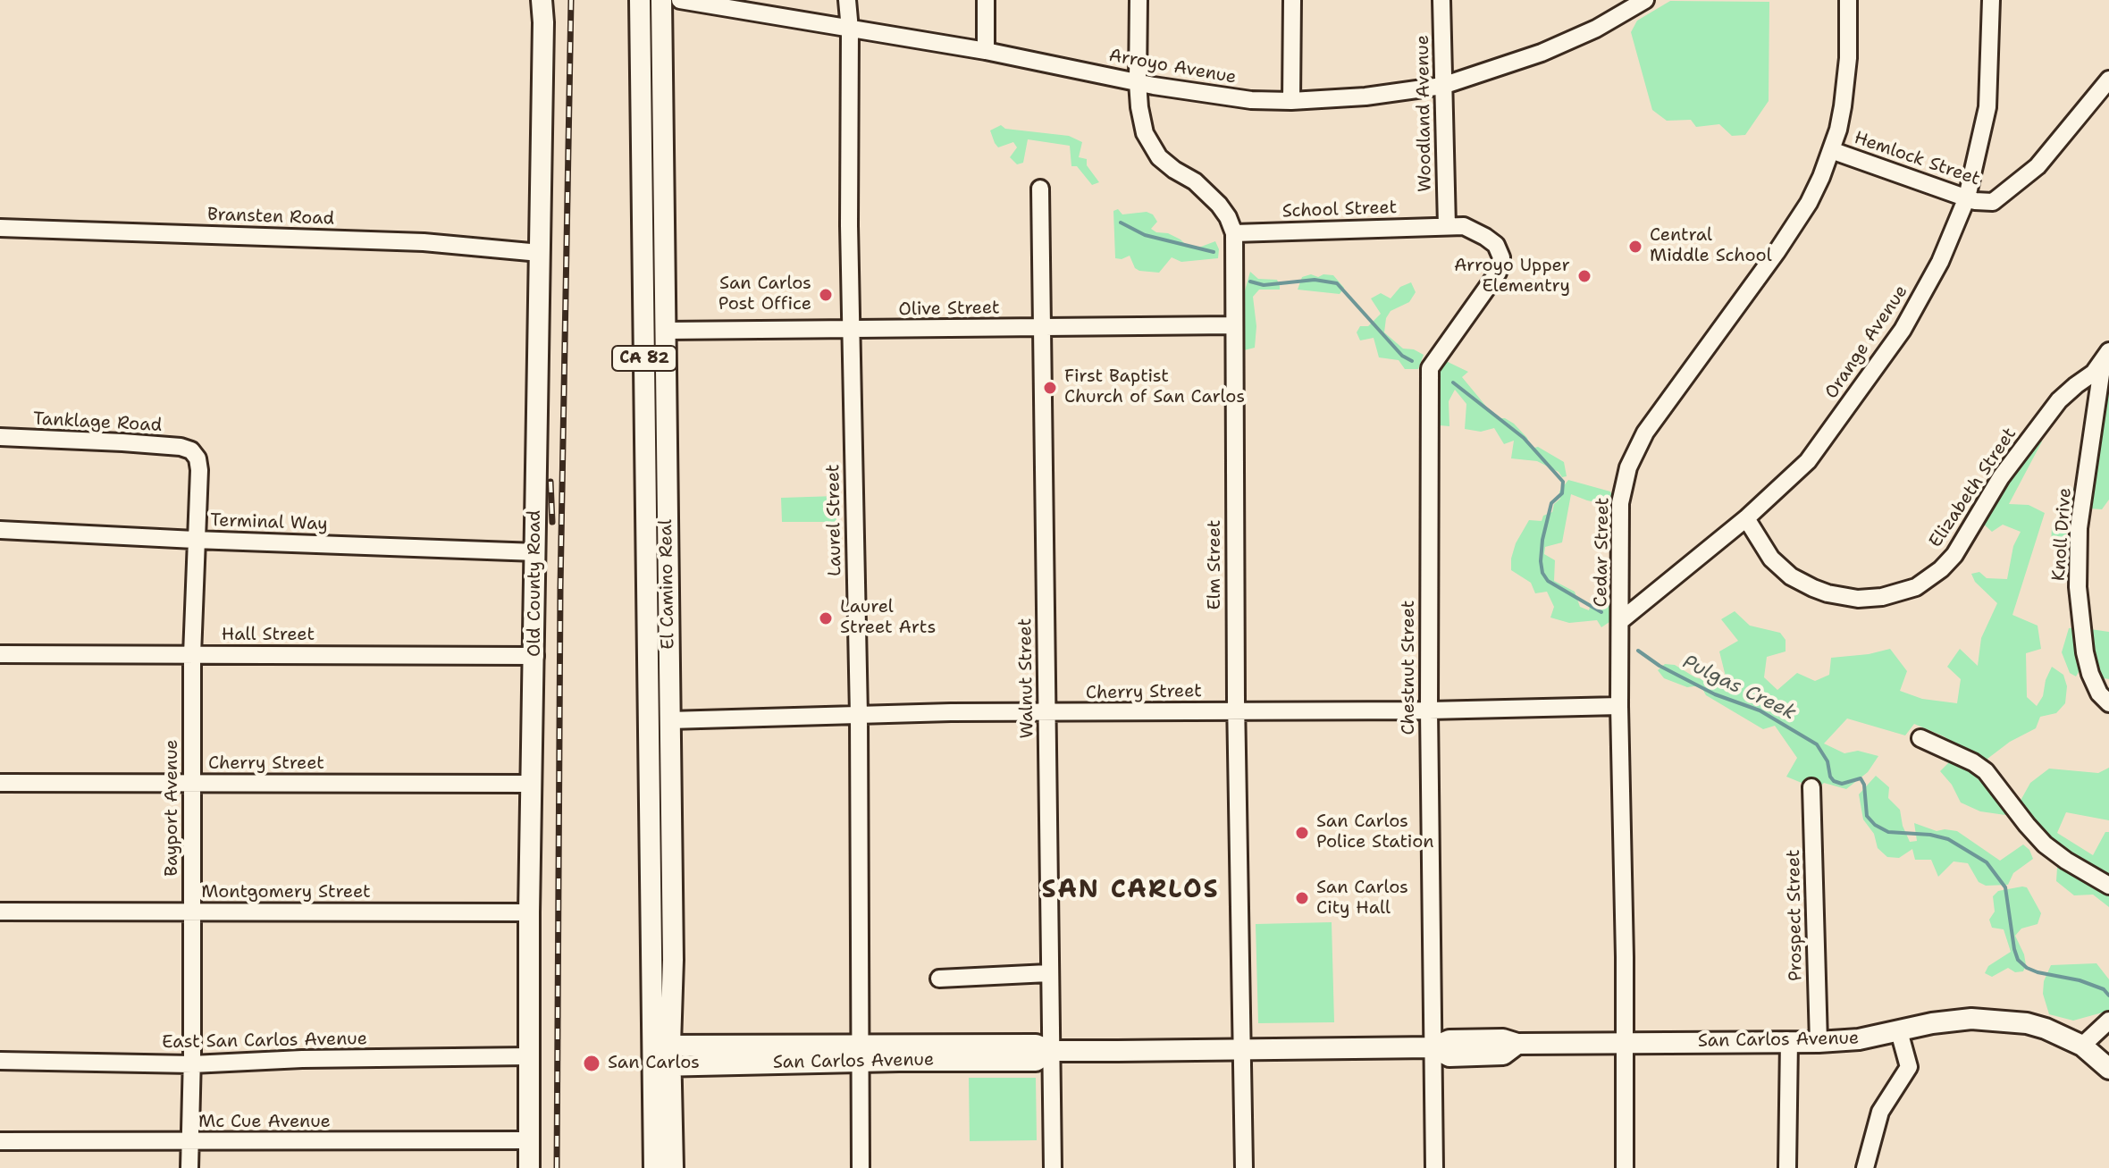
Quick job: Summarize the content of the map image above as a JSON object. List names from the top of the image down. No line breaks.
{"streets":{"main road":["CA 82","Old County Road","El Camino Real","San Carlos Avenue"],"street":["Arroyo Avenue","Woodland Avenue","Hemlock Street","School Street","Bransten Road","Olive Street","Orange Avenue","Tanklage Road","Elizabeth Street","Laurel Street","Terminal Way","Knoll Drive","Cedar Street","Elm Street","Hall Street","Chestnut Street","Walnut Street","Cherry Street","Bayport Avenue","Montgomery Street","Prospect Street","East San Carlos Avenue","Mc Cue Avenue"]},"crossings":[["Arroyo Avenue","Woodland Avenue"],["Arroyo Avenue","Laurel Street"],["Arroyo Avenue","Elm Street"],["Woodland Avenue","School Street"],["Woodland Avenue","Chestnut Street"],["Hemlock Street","Orange Avenue"],["Hemlock Street","Cedar Street"],["School Street","Elm Street"],["School Street","Chestnut Street"],["Bransten Road","Old County Road"],["Olive Street","Laurel Street"],["Olive Street","Elm Street"],["Olive Street","El Camino Real"],["Olive Street","Walnut Street"],["Orange Avenue","Elizabeth Street"],["Orange Avenue","Cedar Street"],["Tanklage Road","Bayport Avenue"],["Elizabeth Street","Knoll Drive"],["Laurel Street","Cherry Street"],["Laurel Street","San Carlos Avenue"],["Terminal Way","Old County Road"],["Terminal Way","Bayport Avenue"],["Cedar Street","Cherry Street"],["Cedar Street","San Carlos Avenue"],["Elm Street","Cherry Street"],["Elm Street","San Carlos Avenue"],["Old County Road","Hall Street"],["Old County Road","Cherry Street"],["Old County Road","Montgomery Street"],["Old County Road","East San Carlos Avenue"],["Old County Road","Mc Cue Avenue"],["El Camino Real","Cherry Street"],["El Camino Real","San Carlos Avenue"],["Hall Street","Bayport Avenue"],["Chestnut Street","Cherry Street"],["Chestnut Street","San Carlos Avenue"],["Walnut Street","Cherry Street"],["Walnut Street","San Carlos Avenue"],["Cherry Street","Bayport Avenue"],["Bayport Avenue","Montgomery Street"],["Bayport Avenue","East San Carlos Avenue"],["Bayport Avenue","Mc Cue Avenue"],["Prospect Street","San Carlos Avenue"]],"districts":["SAN CARLOS"],"water":["Pulgas Creek"],"places":["Central Middle School","Arroyo Upper Elementry","San Carlos Post Office","First Baptist Church of San Carlos","Laurel Street Arts","San Carlos Police Station","San Carlos City Hall","San Carlos"]}
